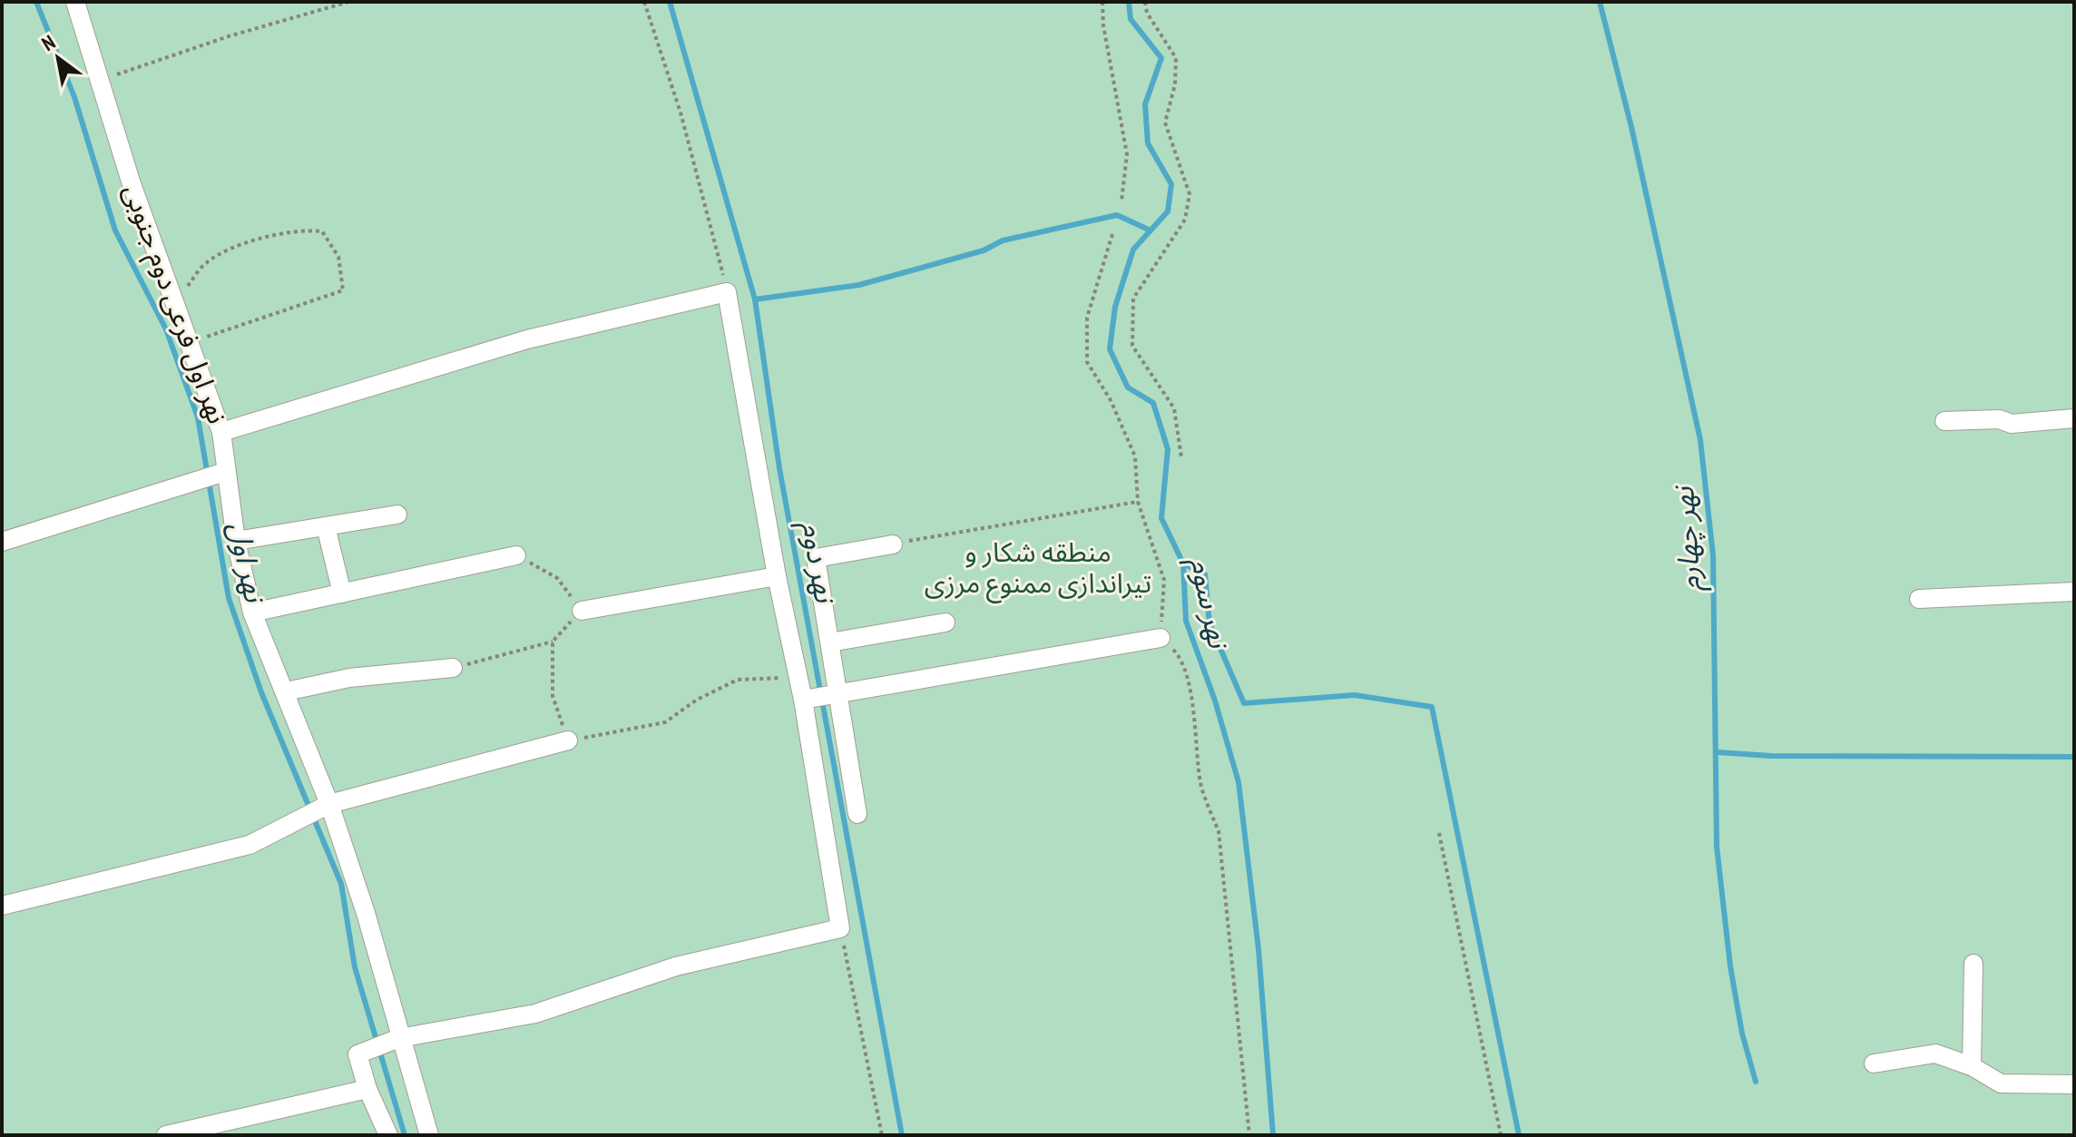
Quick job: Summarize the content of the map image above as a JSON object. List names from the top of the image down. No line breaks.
{"streets":{"street":["نهر اول فرعی دوم جنوبی"]},"water":["نهر چهارم","نهر اول","نهر دوم","نهر سوم"],"parks":["منطقه شکار و تیراندازی ممنوع مرزی"],"north":"top left"}
